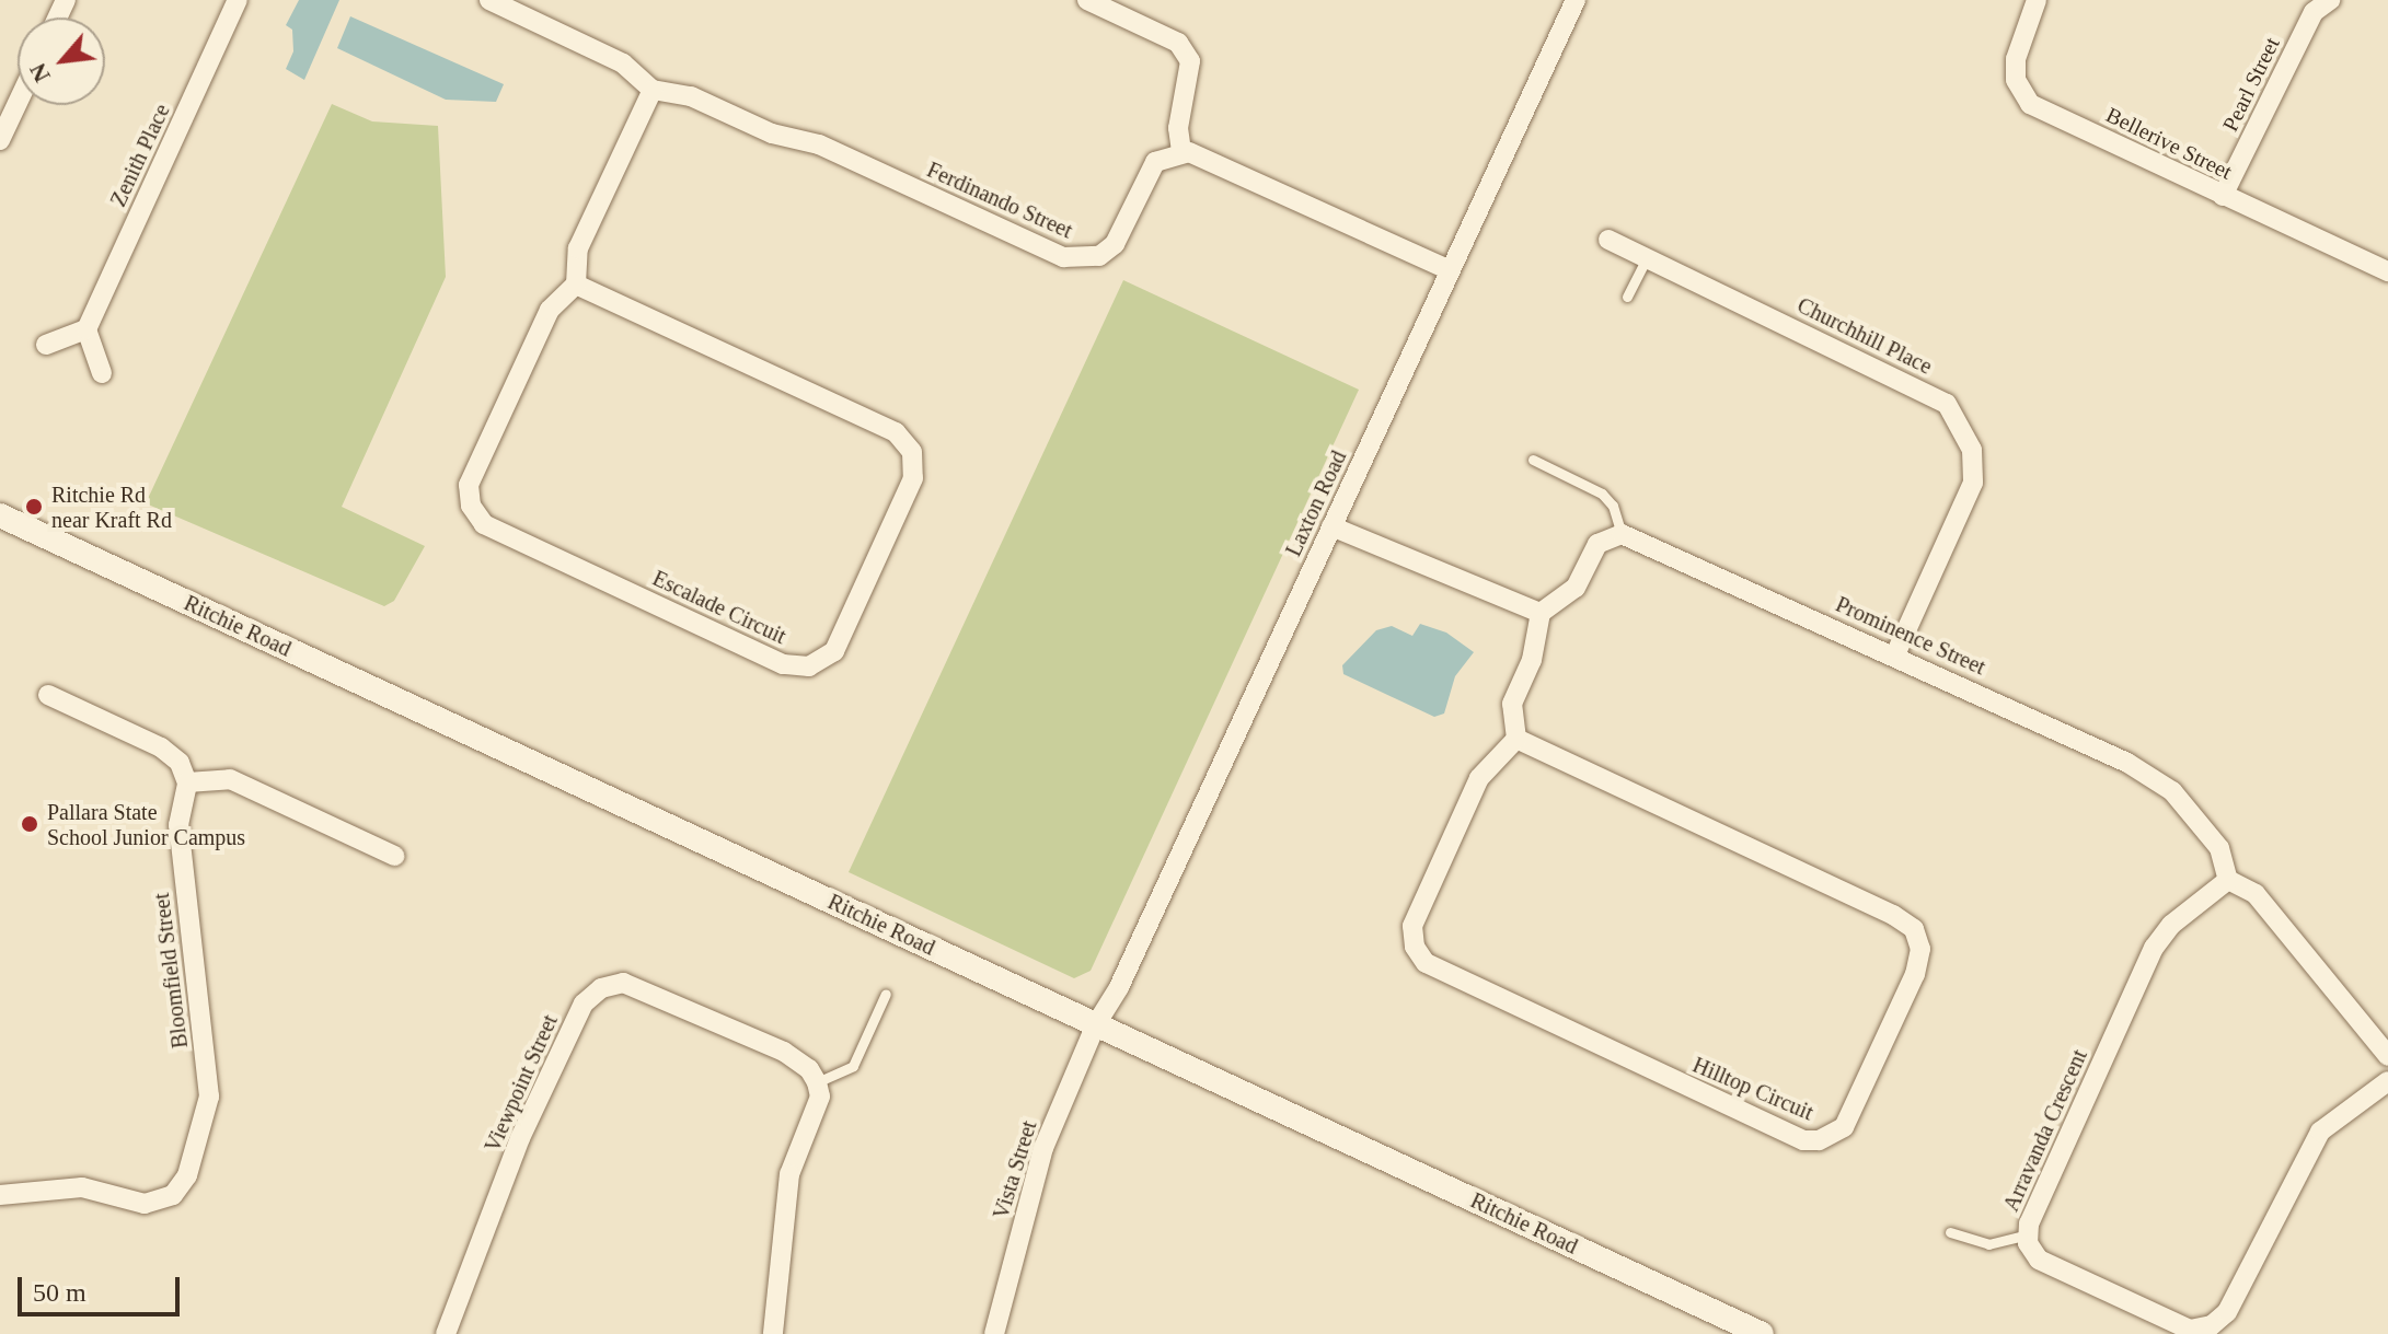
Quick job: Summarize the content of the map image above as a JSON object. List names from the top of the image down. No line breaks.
{"streets":{"street":["Pearl Street","Bellerive Street","Zenith Place","Ferdinando Street","Churchhill Place","Laxton Road","Escalade Circuit","Ritchie Road","Prominence Street","Bloomfield Street","Viewpoint Street","Hilltop Circuit","Arravanda Crescent","Vista Street"]},"crossings":[["Pearl Street","Bellerive Street"],["Churchhill Place","Prominence Street"],["Laxton Road","Ritchie Road"],["Laxton Road","Vista Street"],["Ritchie Road","Vista Street"],["Prominence Street","Arravanda Crescent"]],"places":["Ritchie Rd near Kraft Rd","Pallara State School Junior Campus"],"scale_bar":"50 m","north":"bottom left"}
